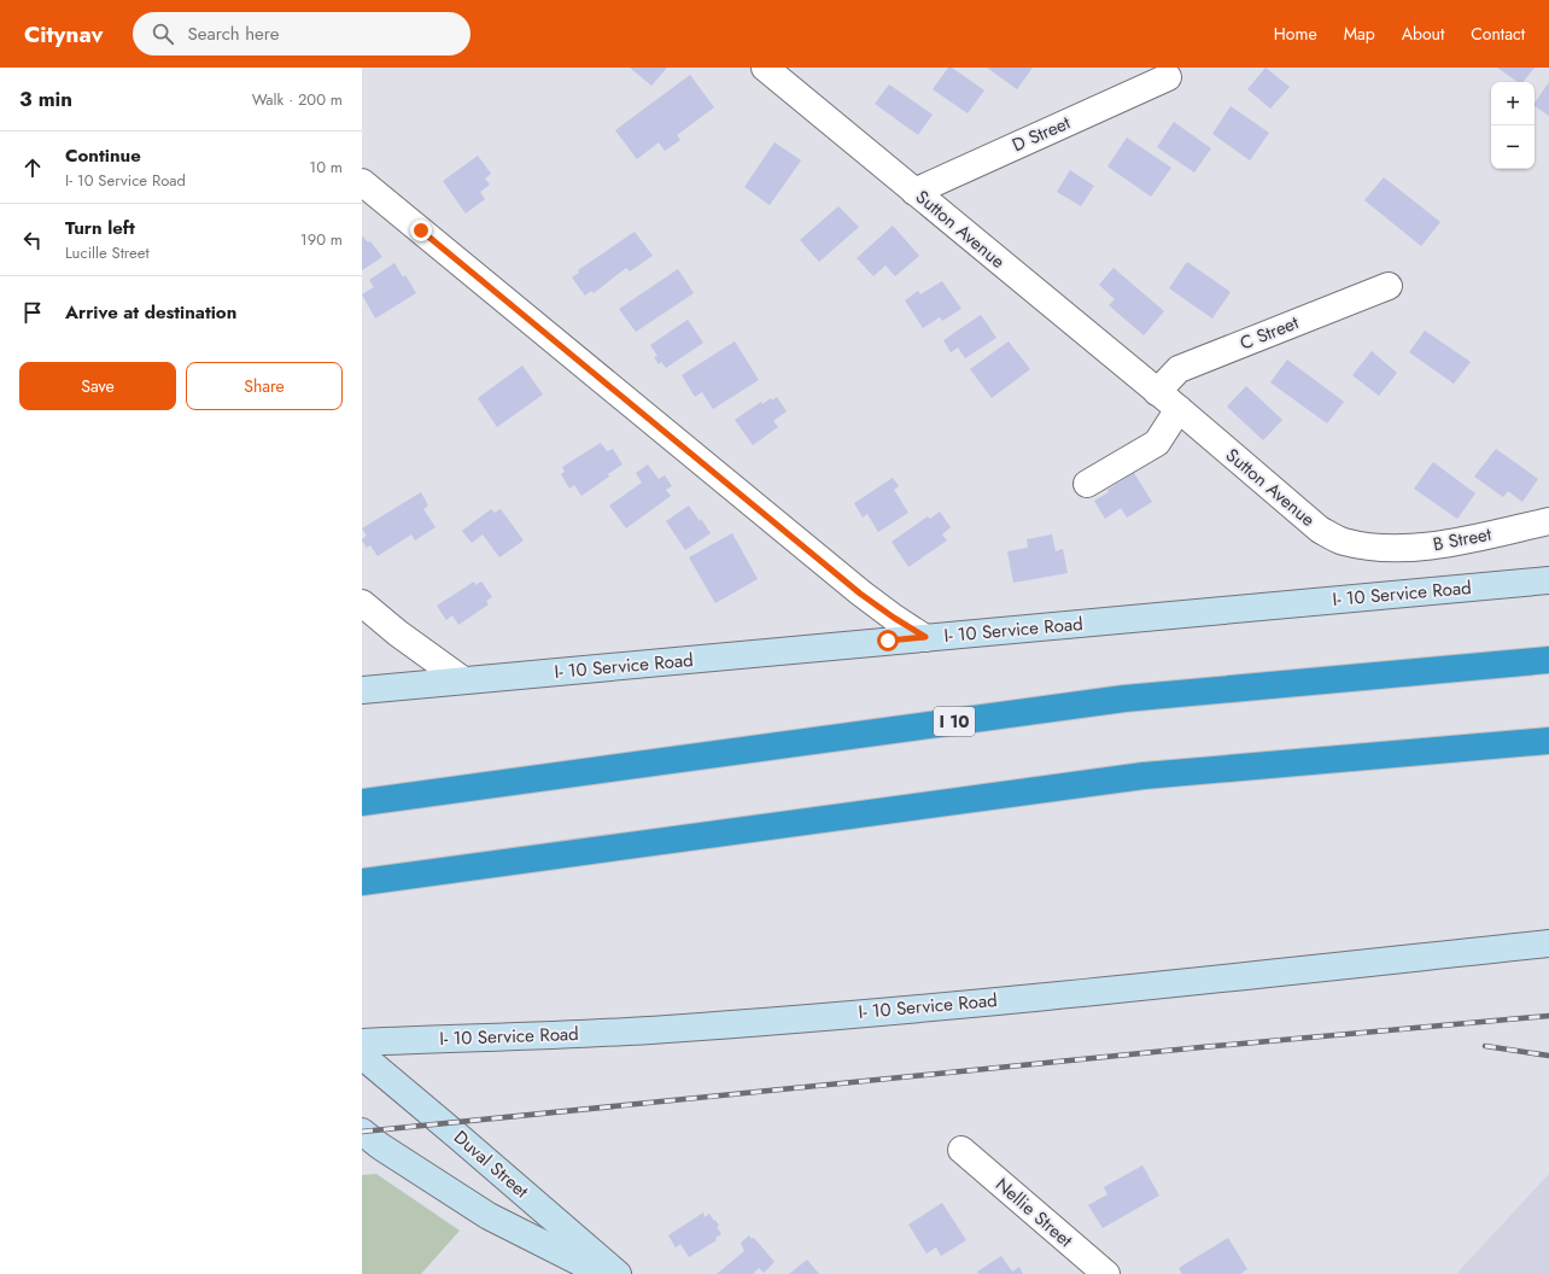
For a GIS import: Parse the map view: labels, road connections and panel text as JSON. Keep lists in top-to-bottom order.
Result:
{
  "streets": {
    "highway": ["I 10"],
    "main road": ["I- 10 Service Road", "Duval Street"],
    "street": [
      "D Street",
      "Sutton Avenue",
      "C Street",
      "B Street",
      "Nellie Street"
    ]
  },
  "crossings": [
    ["D Street", "Sutton Avenue"],
    ["Sutton Avenue", "C Street"],
    ["Sutton Avenue", "B Street"]
  ],
  "page": {
    "header": "Citynav",
    "search": "Search here",
    "nav": [
      "Home",
      "Map",
      "About",
      "Contact"
    ],
    "heading": ["3 min", "Walk · 200 m"],
    "map_buttons": ["+", "−"],
    "list": [
      ["Continue", "I- 10 Service Road", "10 m"],
      ["Turn left", "Lucille Street", "190 m"],
      "Arrive at destination"
    ],
    "buttons": ["Save", "Share"]
  }
}
